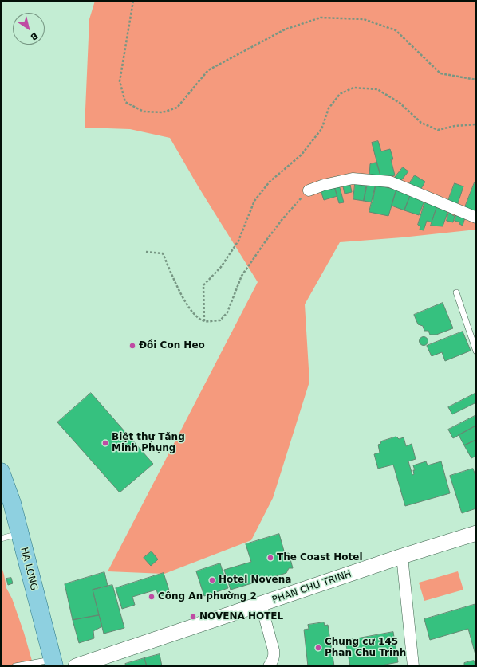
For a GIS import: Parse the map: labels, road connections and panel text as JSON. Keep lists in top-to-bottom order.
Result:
{
  "streets": {
    "main road": ["HẠ LONG", "PHAN CHU TRINH"]
  },
  "places": [
    "Đồi Con Heo",
    "Biệt thự Tăng Minh Phụng",
    "The Coast Hotel",
    "Hotel Novena",
    "Công An phường 2",
    "NOVENA HOTEL",
    "Chung cư 145 Phan Chu Trinh"
  ],
  "north": "bottom right"
}
